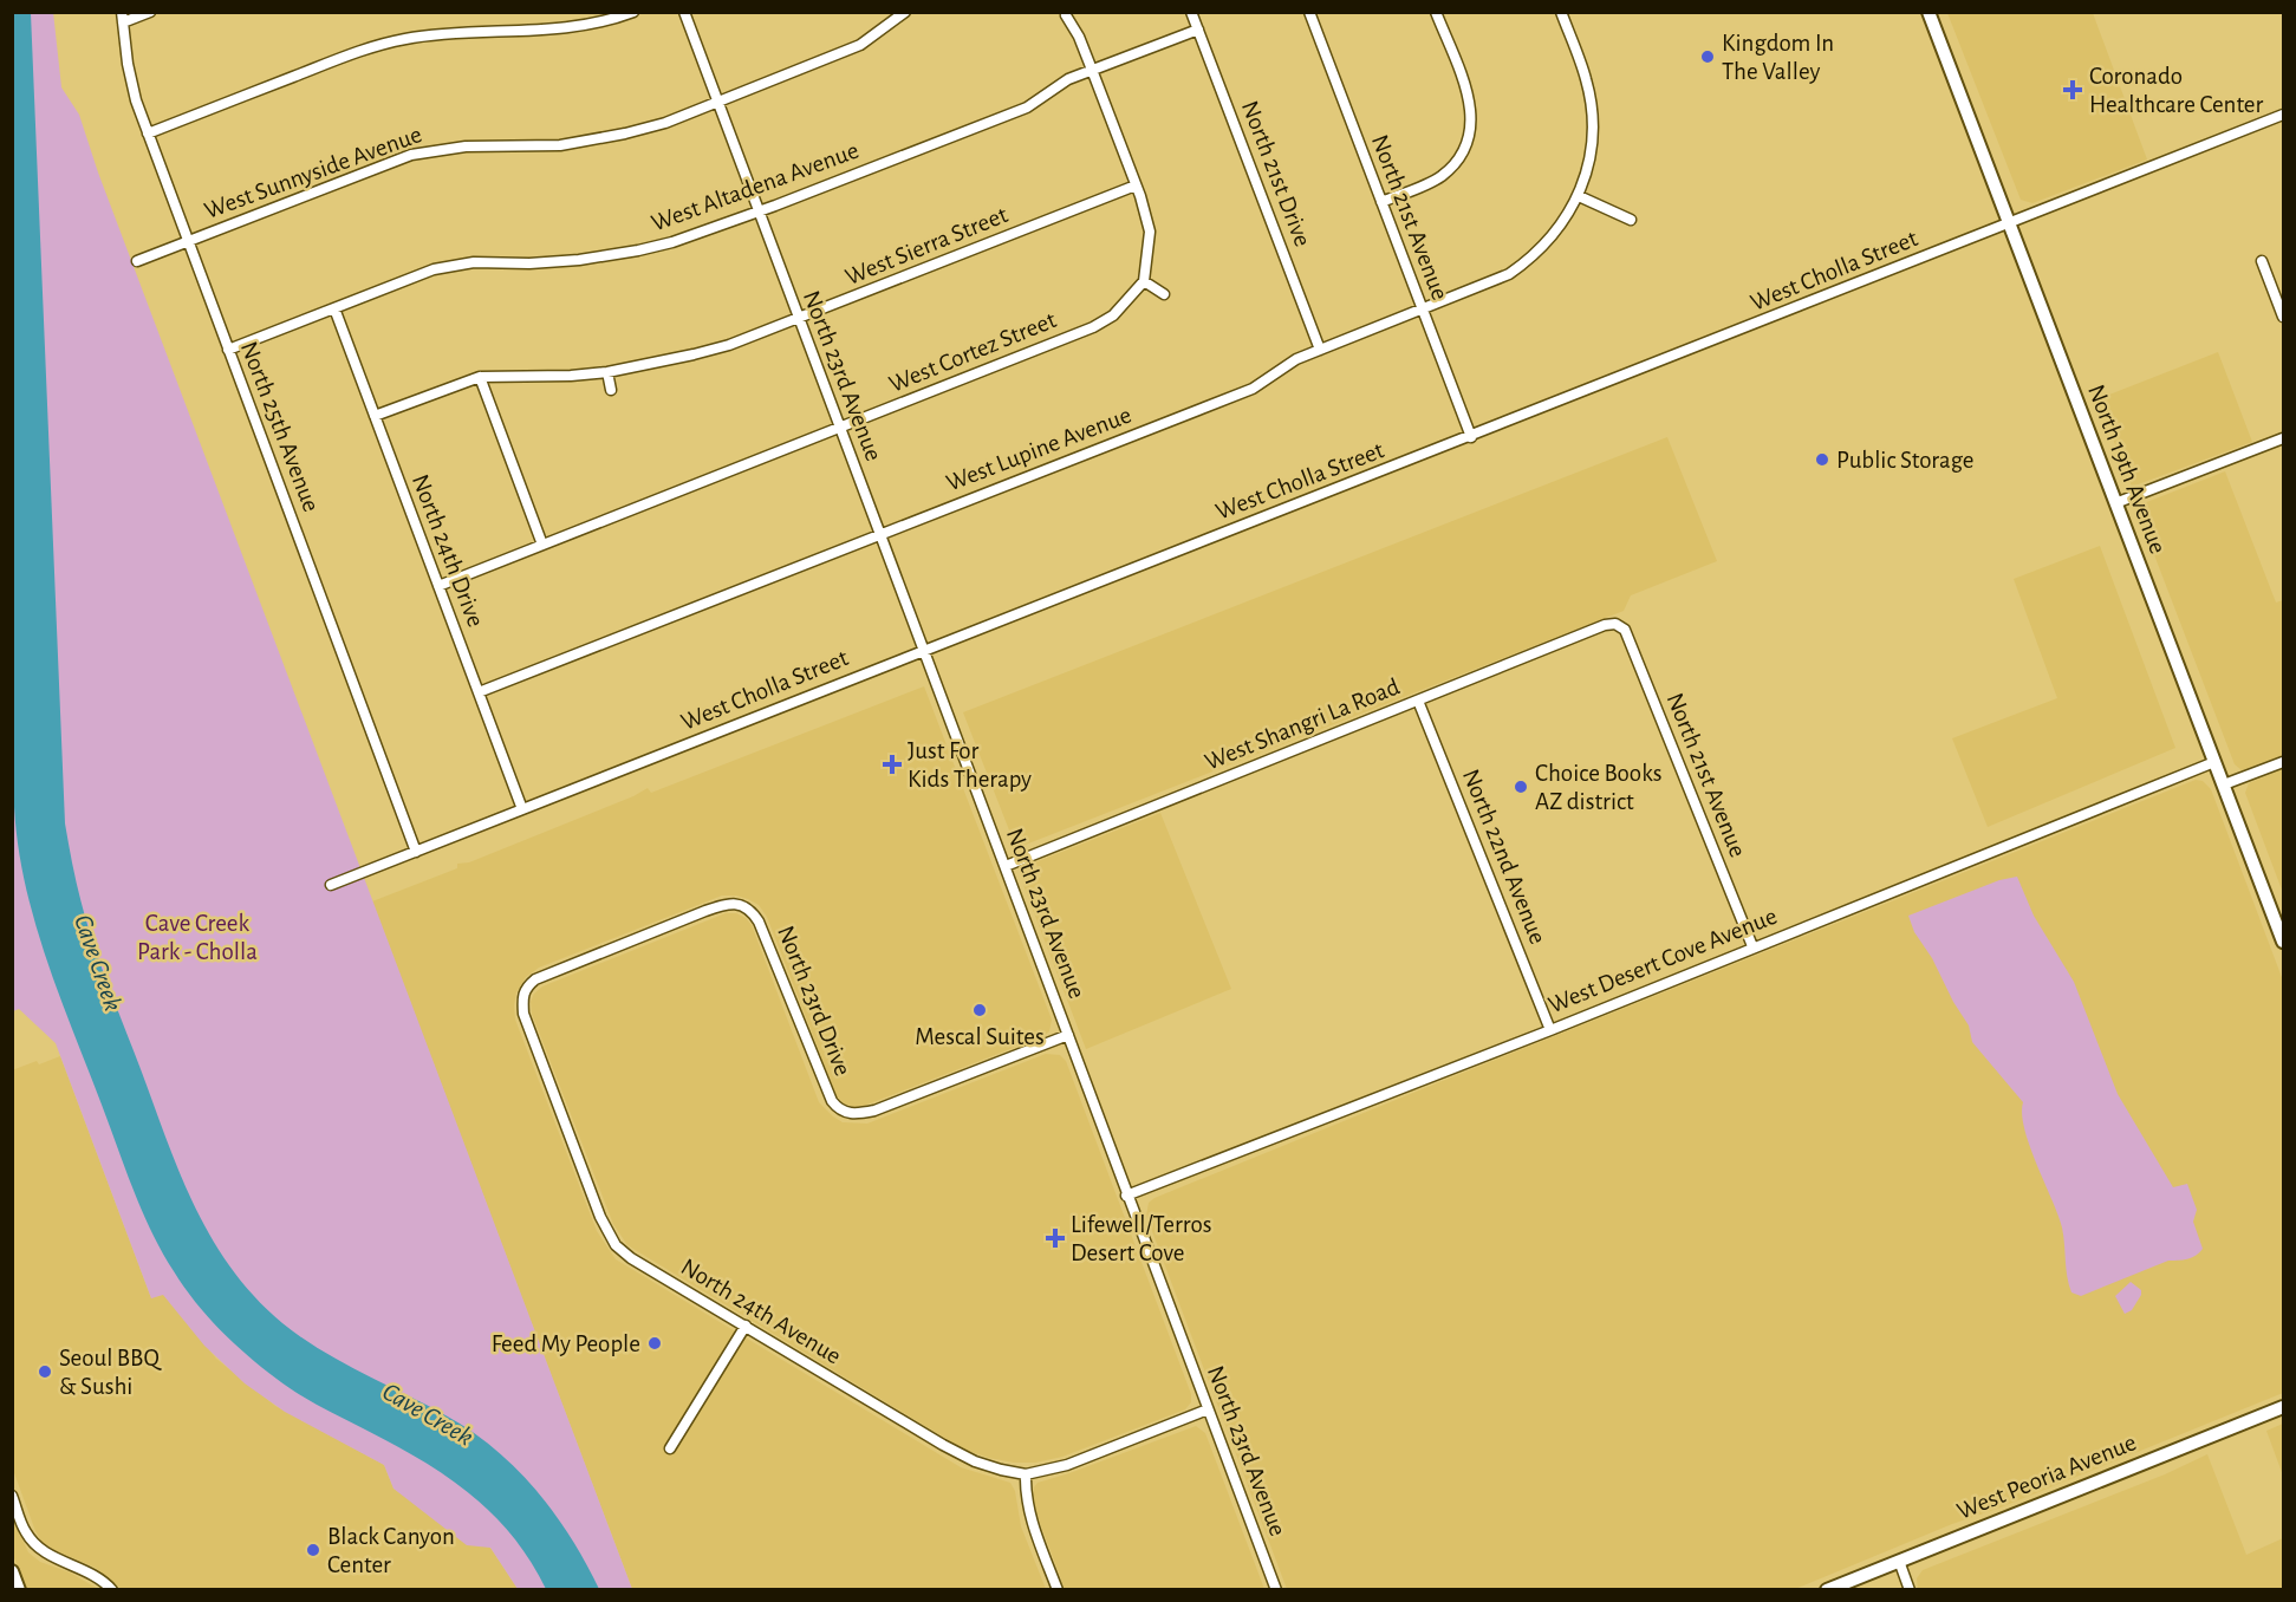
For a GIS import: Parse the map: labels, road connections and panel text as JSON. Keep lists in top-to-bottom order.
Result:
{
  "streets": {
    "main road": ["North 19th Avenue", "West Peoria Avenue"],
    "street": [
      "West Sunnyside Avenue",
      "North 21st Drive",
      "West Altadena Avenue",
      "North 21st Avenue",
      "West Sierra Street",
      "West Cholla Street",
      "West Cortez Street",
      "North 23rd Avenue",
      "North 25th Avenue",
      "West Lupine Avenue",
      "North 24th Drive",
      "West Shangri La Road",
      "North 22nd Avenue",
      "West Desert Cove Avenue",
      "North 23rd Drive",
      "North 24th Avenue"
    ]
  },
  "crossings": [
    ["West Sunnyside Avenue", "North 23rd Avenue"],
    ["West Sunnyside Avenue", "North 25th Avenue"],
    ["North 21st Drive", "West Altadena Avenue"],
    ["North 21st Drive", "West Lupine Avenue"],
    ["West Altadena Avenue", "North 23rd Avenue"],
    ["West Altadena Avenue", "North 25th Avenue"],
    ["West Altadena Avenue", "North 24th Drive"],
    ["North 21st Avenue", "West Cholla Street"],
    ["North 21st Avenue", "West Lupine Avenue"],
    ["North 21st Avenue", "West Shangri La Road"],
    ["North 21st Avenue", "West Desert Cove Avenue"],
    ["West Sierra Street", "North 23rd Avenue"],
    ["West Sierra Street", "North 24th Drive"],
    ["West Cholla Street", "North 23rd Avenue"],
    ["West Cholla Street", "North 25th Avenue"],
    ["West Cholla Street", "North 19th Avenue"],
    ["West Cholla Street", "North 24th Drive"],
    ["West Cortez Street", "North 23rd Avenue"],
    ["West Cortez Street", "North 24th Drive"],
    ["North 23rd Avenue", "West Lupine Avenue"],
    ["North 23rd Avenue", "West Shangri La Road"],
    ["North 23rd Avenue", "West Desert Cove Avenue"],
    ["North 23rd Avenue", "North 23rd Drive"],
    ["West Lupine Avenue", "North 24th Drive"],
    ["North 19th Avenue", "West Desert Cove Avenue"],
    ["West Shangri La Road", "North 22nd Avenue"],
    ["North 22nd Avenue", "West Desert Cove Avenue"],
    ["North 23rd Drive", "North 24th Avenue"]
  ],
  "water": ["Cave Creek"],
  "parks": ["Cave Creek Park - Cholla"],
  "places": {
    "other": [
      "Kingdom In The Valley",
      "Public Storage",
      "Choice Books AZ district",
      "Mescal Suites",
      "Feed My People",
      "Seoul BBQ & Sushi",
      "Black Canyon Center"
    ],
    "health": ["Coronado Healthcare Center", "Just For Kids Therapy", "Lifewell/Terros Desert Cove"]
  }
}
